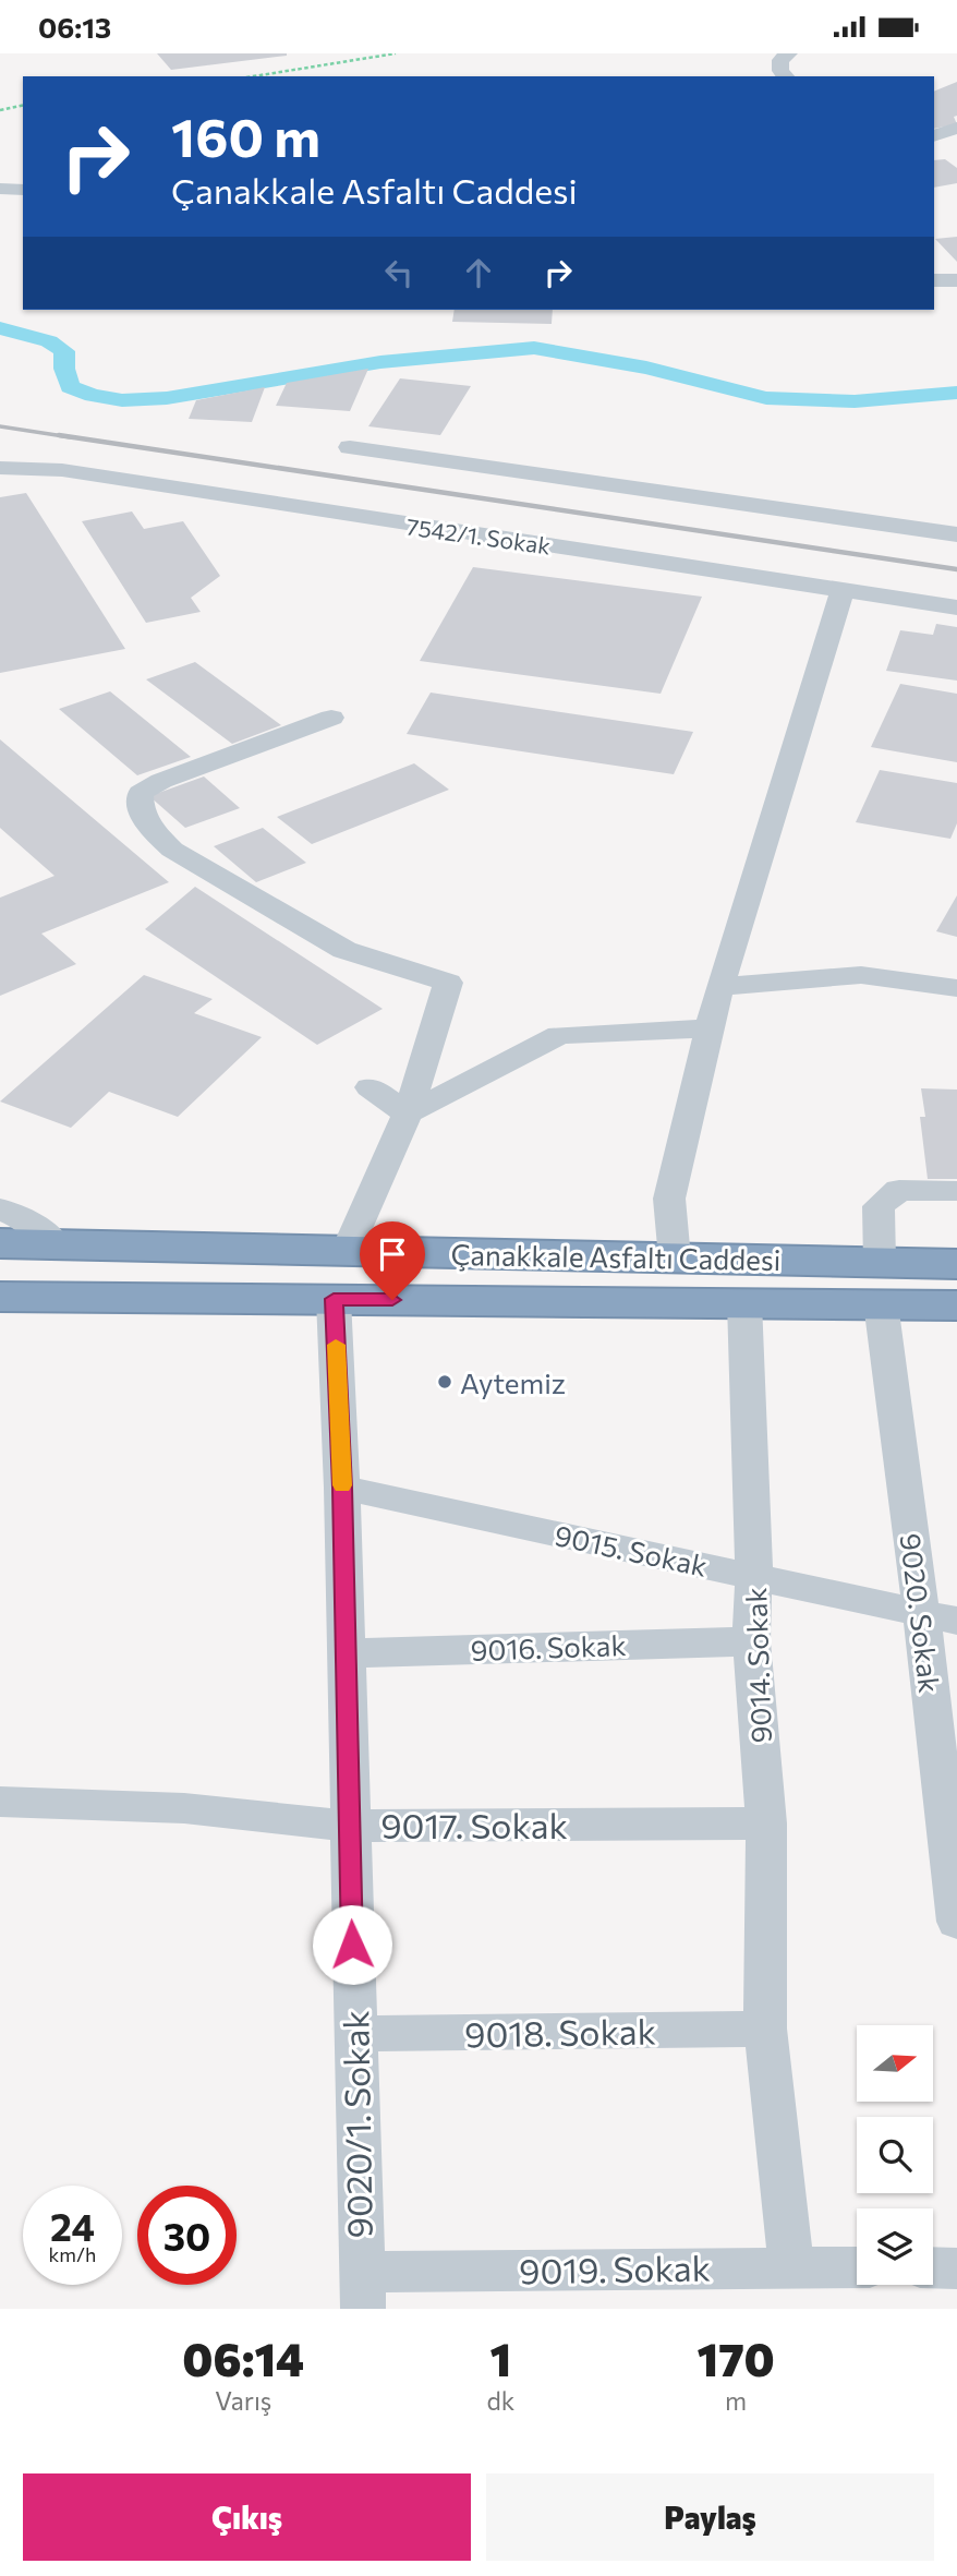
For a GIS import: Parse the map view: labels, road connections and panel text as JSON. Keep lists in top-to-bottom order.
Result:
{
  "streets": {
    "highway": ["Çanakkale Asfaltı Caddesi"],
    "street": [
      "7542/1. Sokak",
      "9015. Sokak",
      "9020. Sokak",
      "9016. Sokak",
      "9014. Sokak",
      "9017. Sokak",
      "9018. Sokak",
      "9020/1. Sokak",
      "9019. Sokak"
    ]
  },
  "crossings": [
    ["Çanakkale Asfaltı Caddesi", "9020. Sokak"],
    ["Çanakkale Asfaltı Caddesi", "9014. Sokak"],
    ["Çanakkale Asfaltı Caddesi", "9020/1. Sokak"],
    ["9015. Sokak", "9020. Sokak"],
    ["9015. Sokak", "9014. Sokak"],
    ["9015. Sokak", "9020/1. Sokak"],
    ["9016. Sokak", "9014. Sokak"],
    ["9016. Sokak", "9020/1. Sokak"],
    ["9014. Sokak", "9017. Sokak"],
    ["9014. Sokak", "9018. Sokak"],
    ["9014. Sokak", "9019. Sokak"],
    ["9017. Sokak", "9020/1. Sokak"],
    ["9018. Sokak", "9020/1. Sokak"],
    ["9020/1. Sokak", "9019. Sokak"]
  ],
  "places": ["Aytemiz"],
  "north": "right",
  "page": {
    "status": "06:13",
    "turn": ["160 m", "Çanakkale Asfaltı Caddesi"],
    "speed": "24 km/h",
    "limit": "30",
    "eta": [
      "06:14",
      "Varış",
      "1",
      "dk",
      "170",
      "m"
    ],
    "buttons": ["Çıkış", "Paylaş"]
  }
}
